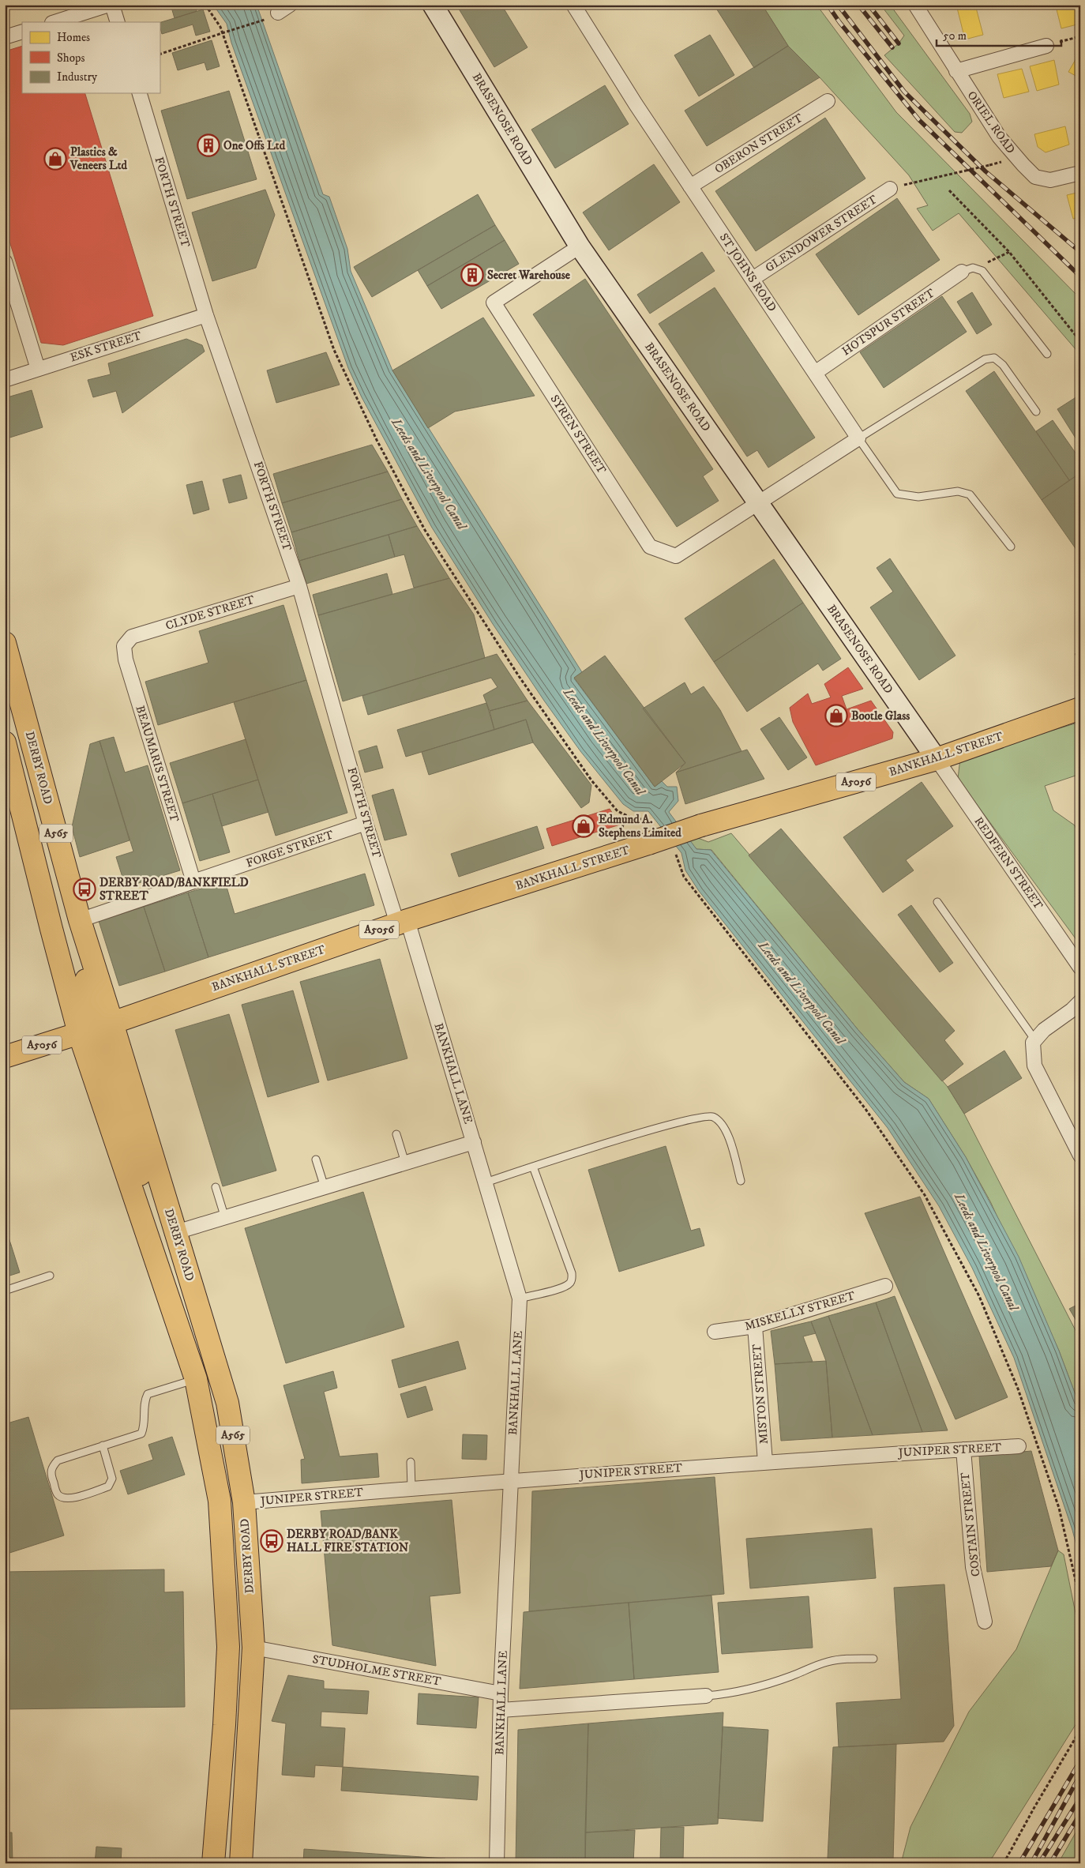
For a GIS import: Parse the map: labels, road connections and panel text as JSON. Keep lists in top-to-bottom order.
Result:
{
  "streets": {
    "main road": [
      "BRASENOSE ROAD",
      "BANKHALL STREET",
      "DERBY ROAD",
      "A5056",
      "A565"
    ],
    "street": [
      "ORIEL ROAD",
      "OBERON STREET",
      "FORTH STREET",
      "GLENDOWER STREET",
      "ST JOHNS ROAD",
      "HOTSPUR STREET",
      "ESK STREET",
      "SYREN STREET",
      "CLYDE STREET",
      "BEAUMARIS STREET",
      "FORGE STREET",
      "REDFERN STREET",
      "BANKHALL LANE",
      "MISKELLY STREET",
      "MISTON STREET",
      "JUNIPER STREET",
      "COSTAIN STREET",
      "STUDHOLME STREET"
    ]
  },
  "crossings": [
    ["BRASENOSE ROAD", "SYREN STREET"],
    ["BRASENOSE ROAD", "BANKHALL STREET"],
    ["BRASENOSE ROAD", "REDFERN STREET"],
    ["OBERON STREET", "ST JOHNS ROAD"],
    ["FORTH STREET", "ESK STREET"],
    ["FORTH STREET", "CLYDE STREET"],
    ["FORTH STREET", "BANKHALL STREET"],
    ["FORTH STREET", "FORGE STREET"],
    ["FORTH STREET", "BANKHALL LANE"],
    ["GLENDOWER STREET", "ST JOHNS ROAD"],
    ["ST JOHNS ROAD", "HOTSPUR STREET"],
    ["CLYDE STREET", "BEAUMARIS STREET"],
    ["BANKHALL STREET", "DERBY ROAD"],
    ["BANKHALL STREET", "A5056"],
    ["BANKHALL STREET", "REDFERN STREET"],
    ["BANKHALL STREET", "BANKHALL LANE"],
    ["BEAUMARIS STREET", "FORGE STREET"],
    ["DERBY ROAD", "A5056"],
    ["DERBY ROAD", "FORGE STREET"],
    ["DERBY ROAD", "JUNIPER STREET"],
    ["DERBY ROAD", "STUDHOLME STREET"],
    ["BANKHALL LANE", "JUNIPER STREET"],
    ["BANKHALL LANE", "STUDHOLME STREET"],
    ["MISKELLY STREET", "MISTON STREET"],
    ["MISTON STREET", "JUNIPER STREET"],
    ["JUNIPER STREET", "COSTAIN STREET"]
  ],
  "water": ["Leeds and Liverpool Canal"],
  "places": {
    "building": ["One Offs Ltd", "Secret Warehouse"],
    "shop": ["Plastics & Veneers Ltd", "Bootle Glass", "Edmund A. Stephens Limited"],
    "bus stop": ["DERBY ROAD/BANKFIELD STREET", "DERBY ROAD/BANK HALL FIRE STATION"]
  },
  "legend": ["Homes", "Shops", "Industry"],
  "scale_bar": "50 m"
}
